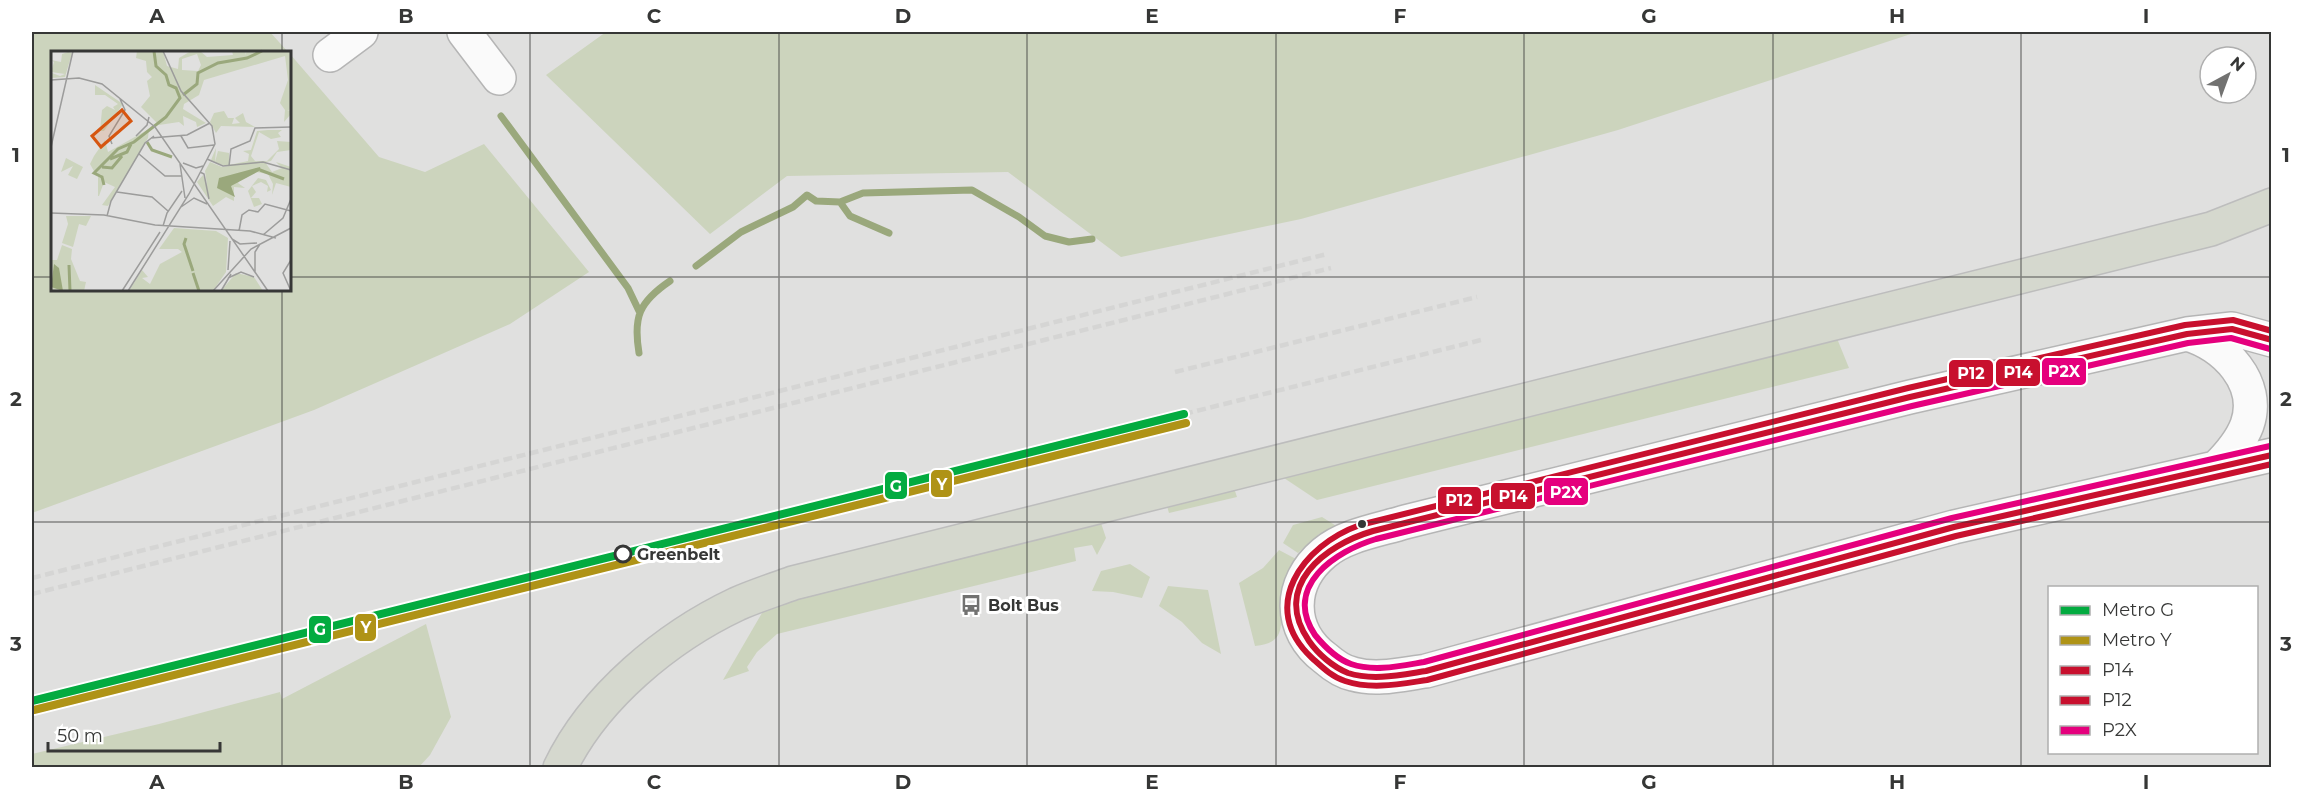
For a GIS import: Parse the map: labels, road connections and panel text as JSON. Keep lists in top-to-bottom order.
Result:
{
  "places": {
    "other": ["Greenbelt"],
    "bus stop": ["Bolt Bus"]
  },
  "lines": [
    "transit line P12",
    "transit line P14",
    "transit line P2X",
    "metro line G",
    "metro line Y"
  ],
  "legend": [
    "Metro G",
    "Metro Y",
    "P14",
    "P12",
    "P2X"
  ],
  "scale_bar": "50 m",
  "north": "top right",
  "grid": {
    "columns": [
      "A",
      "B",
      "C",
      "D",
      "E",
      "F",
      "G",
      "H",
      "I"
    ],
    "rows": ["1", "2", "3"]
  }
}
